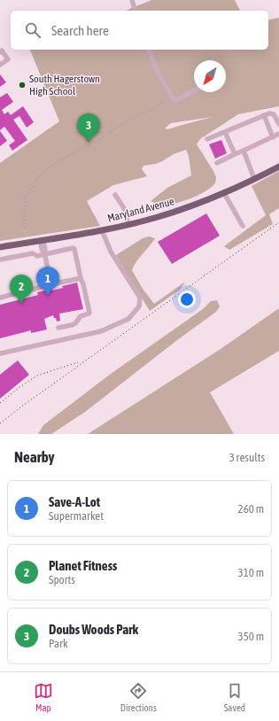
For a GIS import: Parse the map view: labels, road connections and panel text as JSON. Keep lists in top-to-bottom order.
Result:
{
  "streets": {
    "main road": ["Maryland Avenue"]
  },
  "places": ["South Hagerstown High School"],
  "north": "bottom left",
  "page": {
    "search": "Search here",
    "pins": ["3", "1", "2"],
    "heading": ["Nearby", "3 results"],
    "list": [
      {
        "mark": "1",
        "name": "Save-A-Lot",
        "note": "Supermarket",
        "value": "260 m"
      },
      {
        "mark": "2",
        "name": "Planet Fitness",
        "note": "Sports",
        "value": "310 m"
      },
      {
        "mark": "3",
        "name": "Doubs Woods Park",
        "note": "Park",
        "value": "350 m"
      }
    ],
    "nav": ["Map", "Directions", "Saved"]
  }
}
